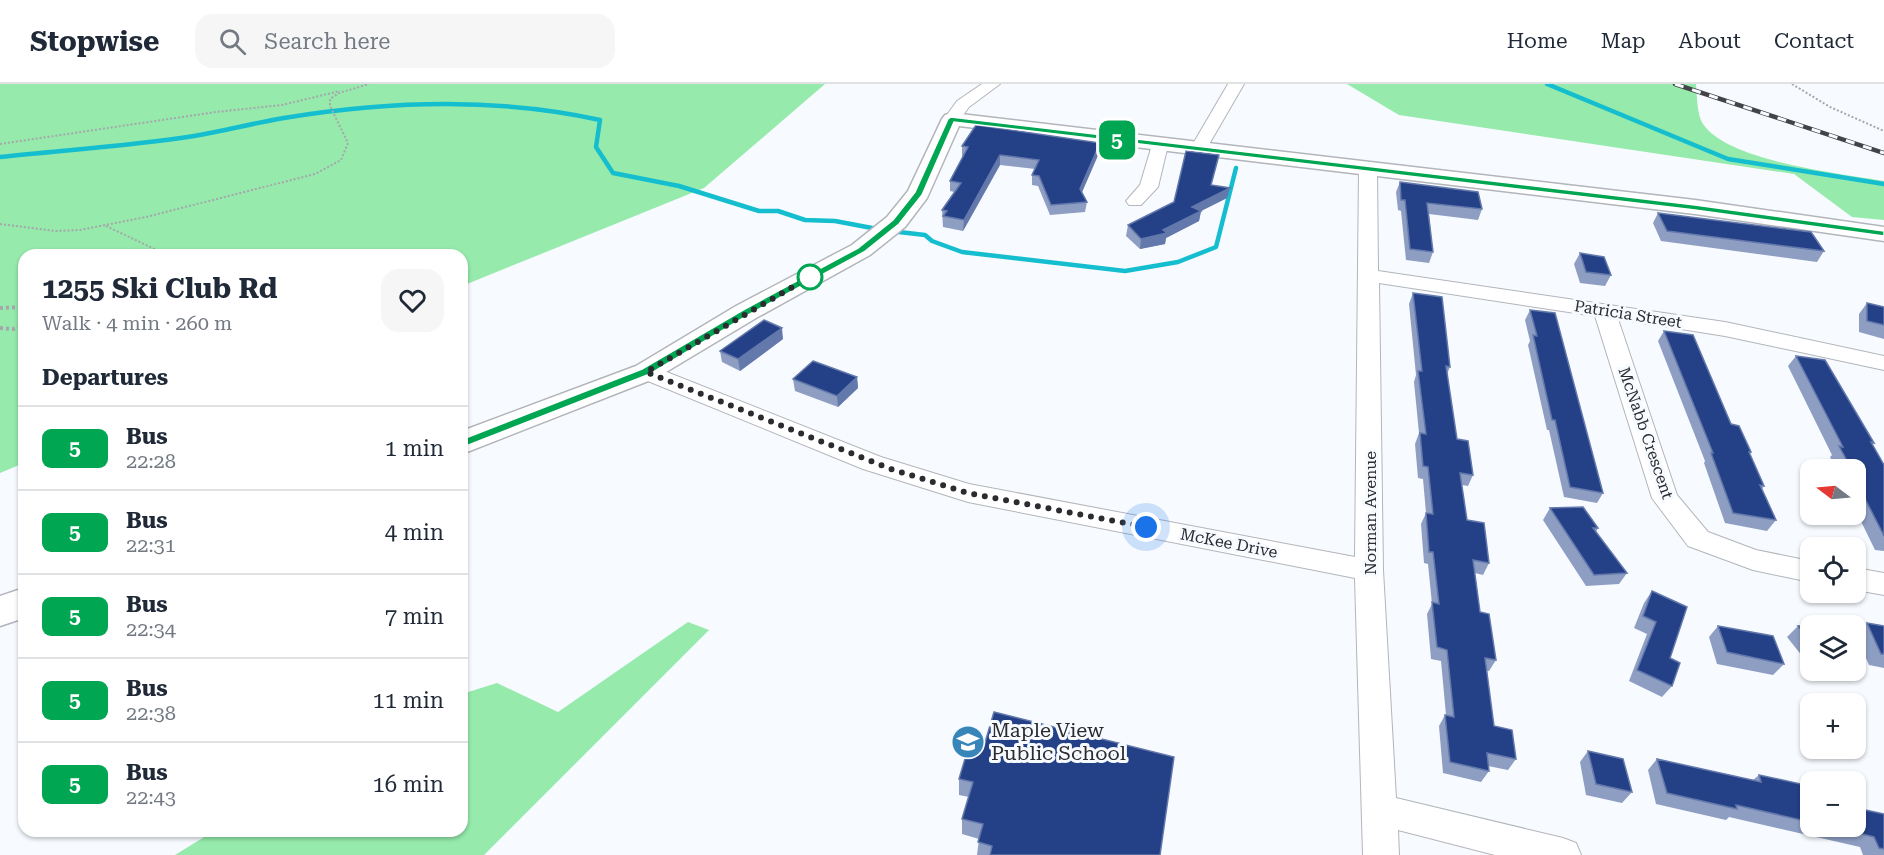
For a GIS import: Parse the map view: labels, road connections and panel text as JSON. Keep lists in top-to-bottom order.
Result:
{
  "streets": {
    "street": [
      "Patricia Street",
      "McNabb Crescent",
      "Norman Avenue",
      "McKee Drive"
    ]
  },
  "crossings": [
    ["Patricia Street", "McNabb Crescent"],
    ["Patricia Street", "Norman Avenue"],
    ["Norman Avenue", "McKee Drive"]
  ],
  "places": {
    "school or university": ["Maple View Public School"]
  },
  "lines": ["bus line 5"],
  "north": "left",
  "page": {
    "header": "Stopwise",
    "search": "Search here",
    "nav": [
      "Home",
      "Map",
      "About",
      "Contact"
    ],
    "on_map": "5",
    "heading": [
      ["1255 Ski Club Rd", "Walk · 4 min · 260 m"],
      "Departures"
    ],
    "list": [
      {
        "mark": "5",
        "name": "Bus",
        "note": "22:28",
        "value": "1 min"
      },
      {
        "mark": "5",
        "name": "Bus",
        "note": "22:31",
        "value": "4 min"
      },
      {
        "mark": "5",
        "name": "Bus",
        "note": "22:34",
        "value": "7 min"
      },
      {
        "mark": "5",
        "name": "Bus",
        "note": "22:38",
        "value": "11 min"
      },
      {
        "mark": "5",
        "name": "Bus",
        "note": "22:43",
        "value": "16 min"
      }
    ],
    "map_buttons": ["+", "−"]
  }
}
